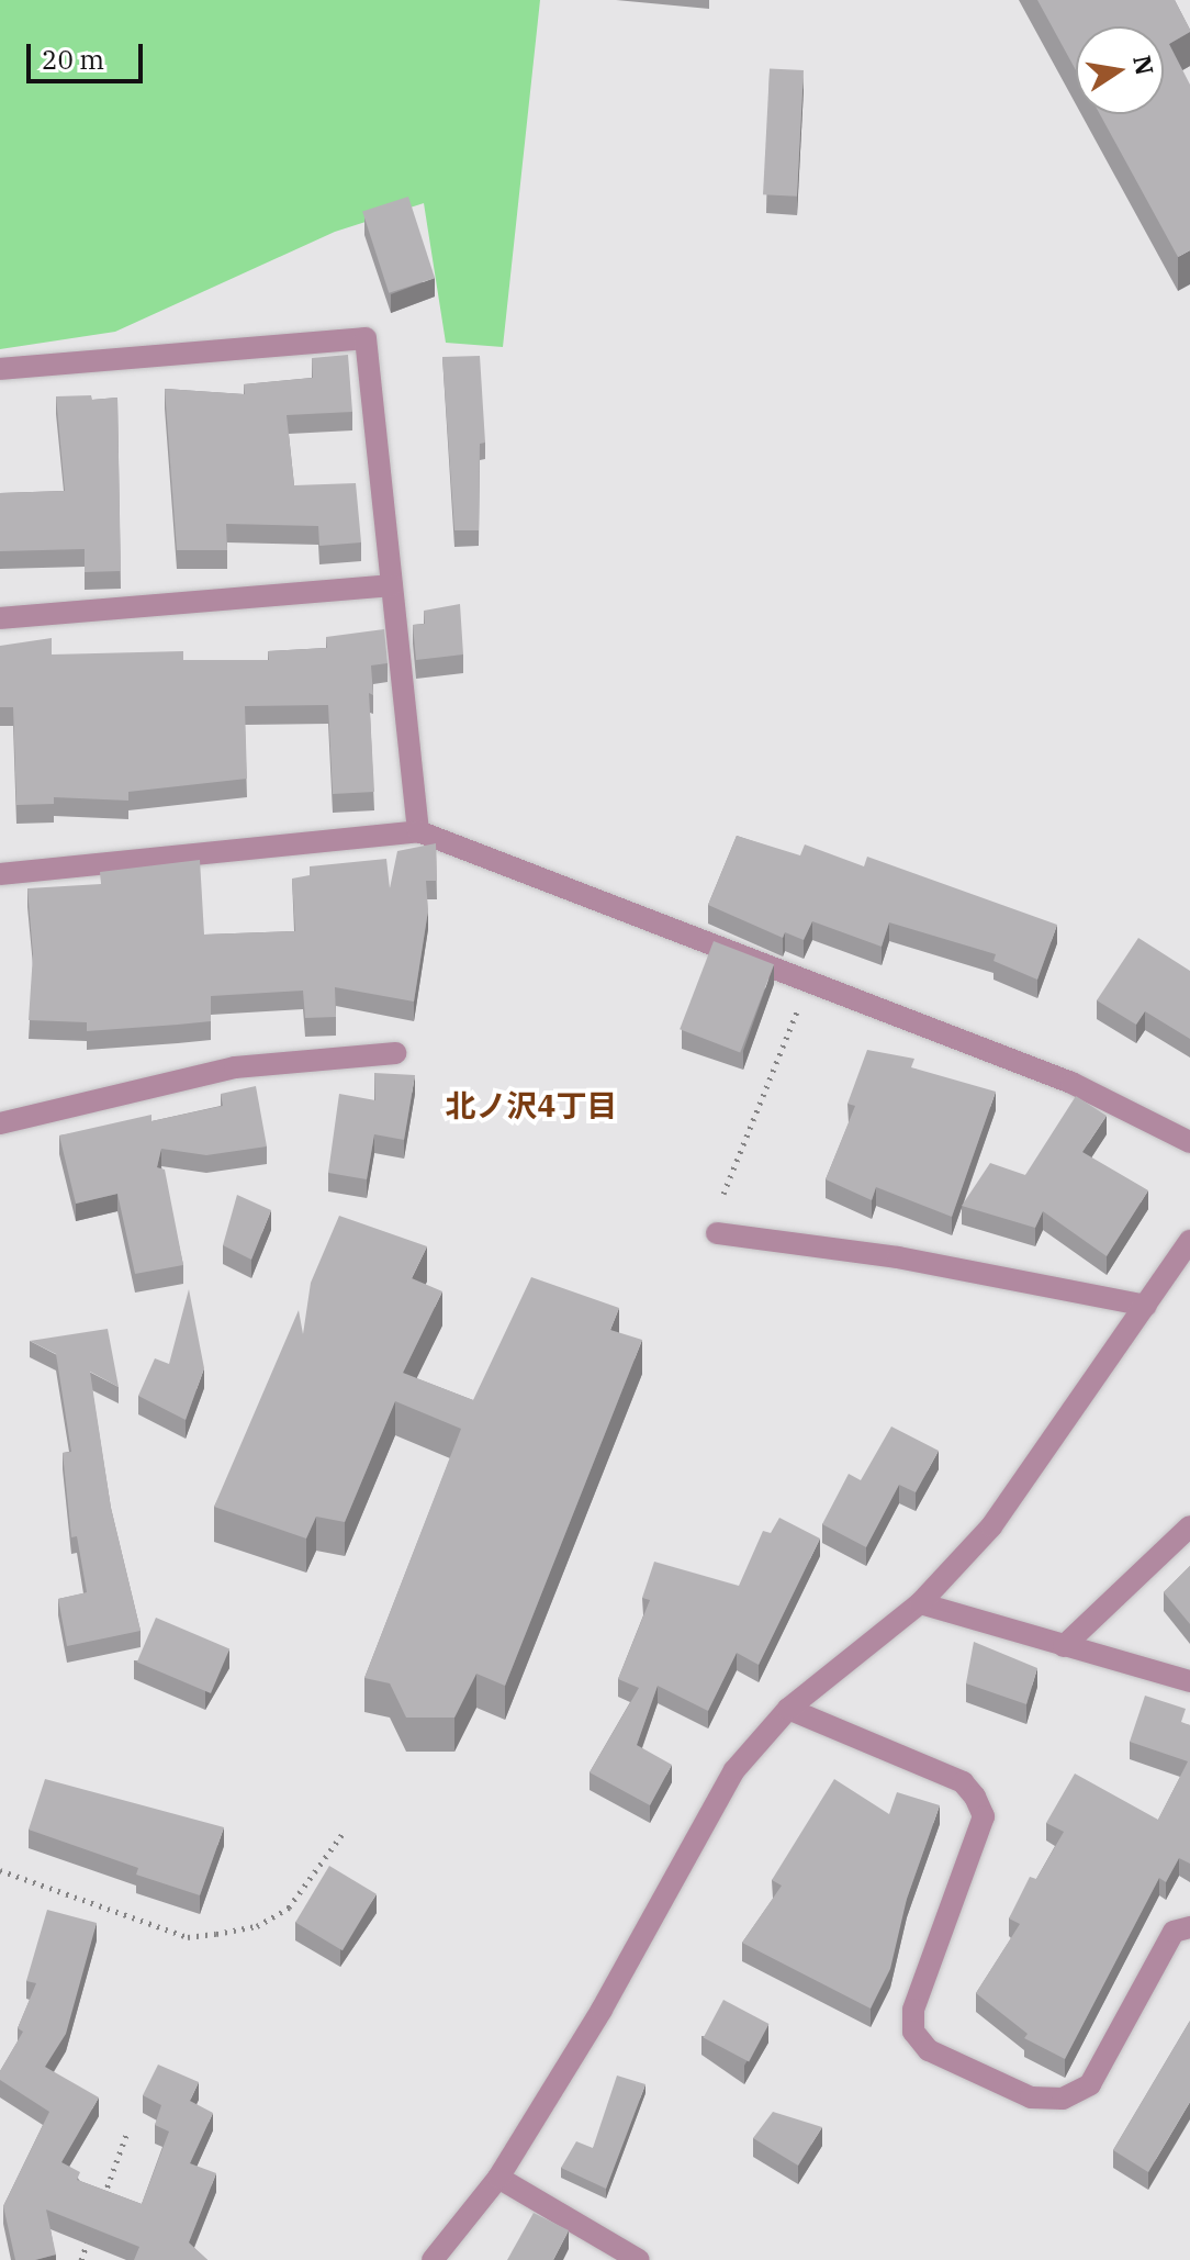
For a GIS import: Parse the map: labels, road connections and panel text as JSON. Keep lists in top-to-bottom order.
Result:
{
  "districts": ["北ノ沢4丁目"],
  "scale_bar": "20 m",
  "north": "right"
}
